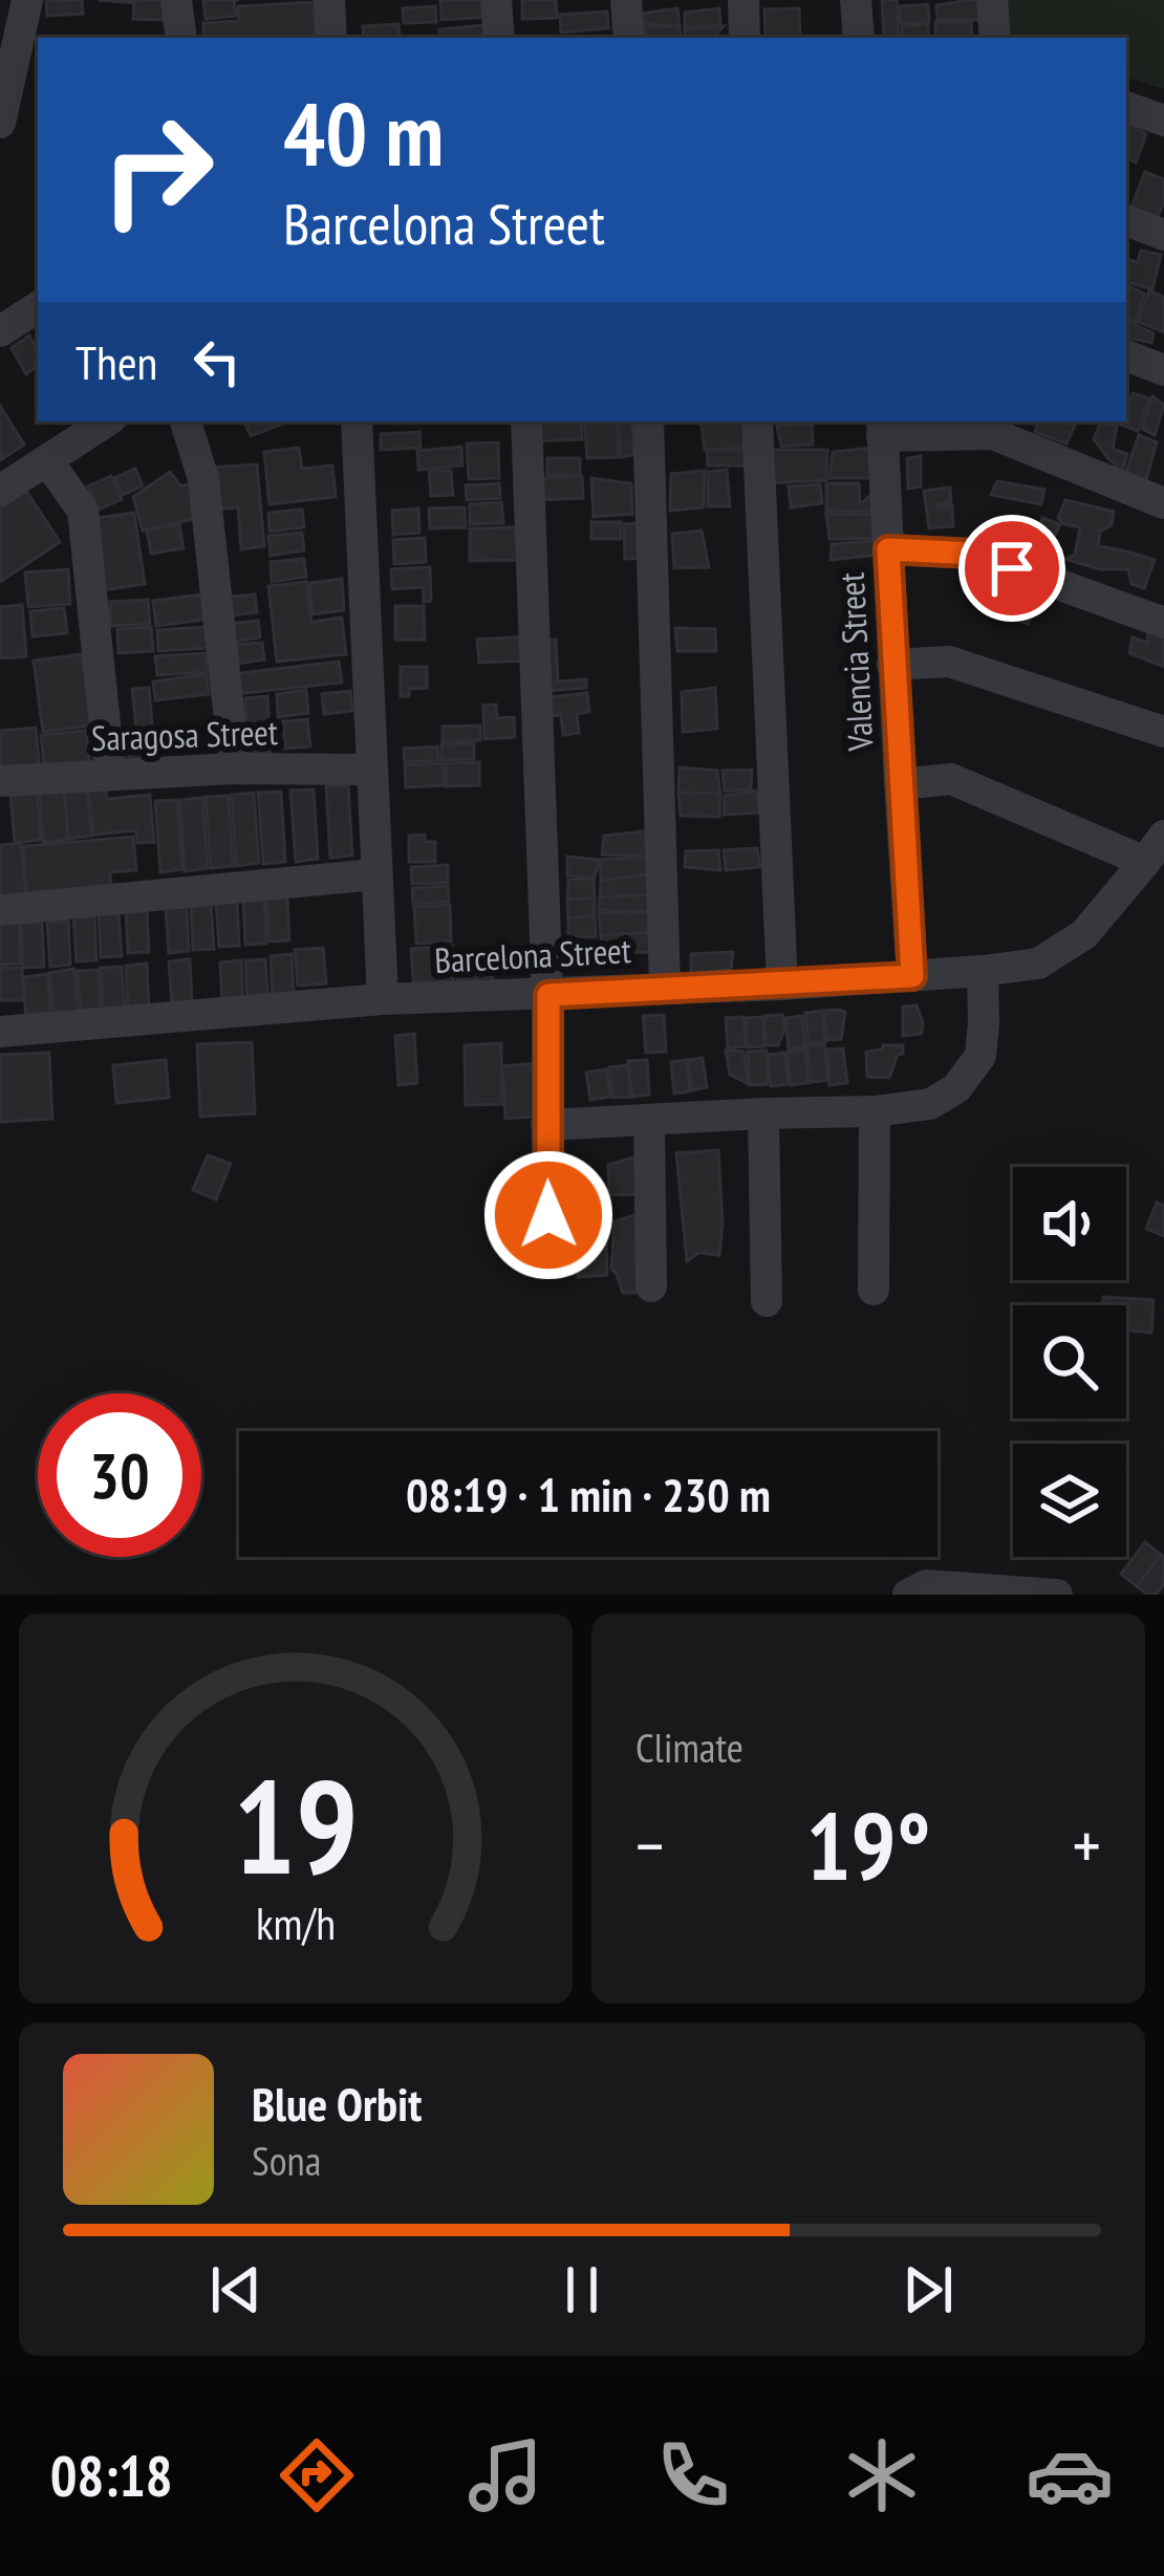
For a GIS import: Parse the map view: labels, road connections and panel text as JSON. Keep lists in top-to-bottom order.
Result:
{
  "streets": {
    "street": ["Valencia Street", "Saragosa Street", "Barcelona Street"]
  },
  "crossings": [
    ["Valencia Street", "Barcelona Street"]
  ],
  "page": {
    "turn": ["40 m", "Barcelona Street"],
    "then": "Then",
    "limit": "30",
    "trip": "08:19 · 1 min · 230 m",
    "tile": "Climate",
    "heat": ["−", "19°", "+"],
    "song": ["Blue Orbit", "Sona"],
    "tabs": "08:18",
    "gauge": ["19", "km/h"]
  }
}
